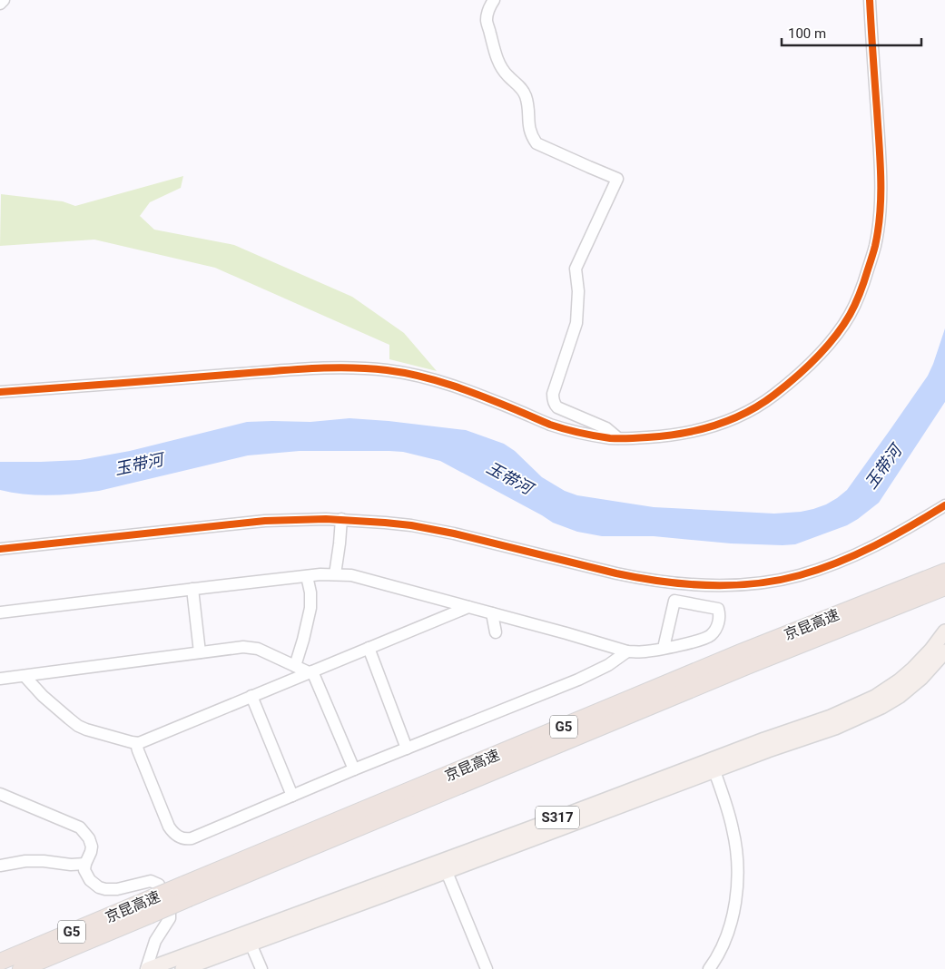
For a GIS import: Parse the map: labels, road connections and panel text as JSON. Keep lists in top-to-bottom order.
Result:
{
  "streets": {
    "highway": ["京昆高速", "G5"],
    "main road": ["S317"]
  },
  "water": ["玉带河"],
  "scale_bar": "100 m"
}
